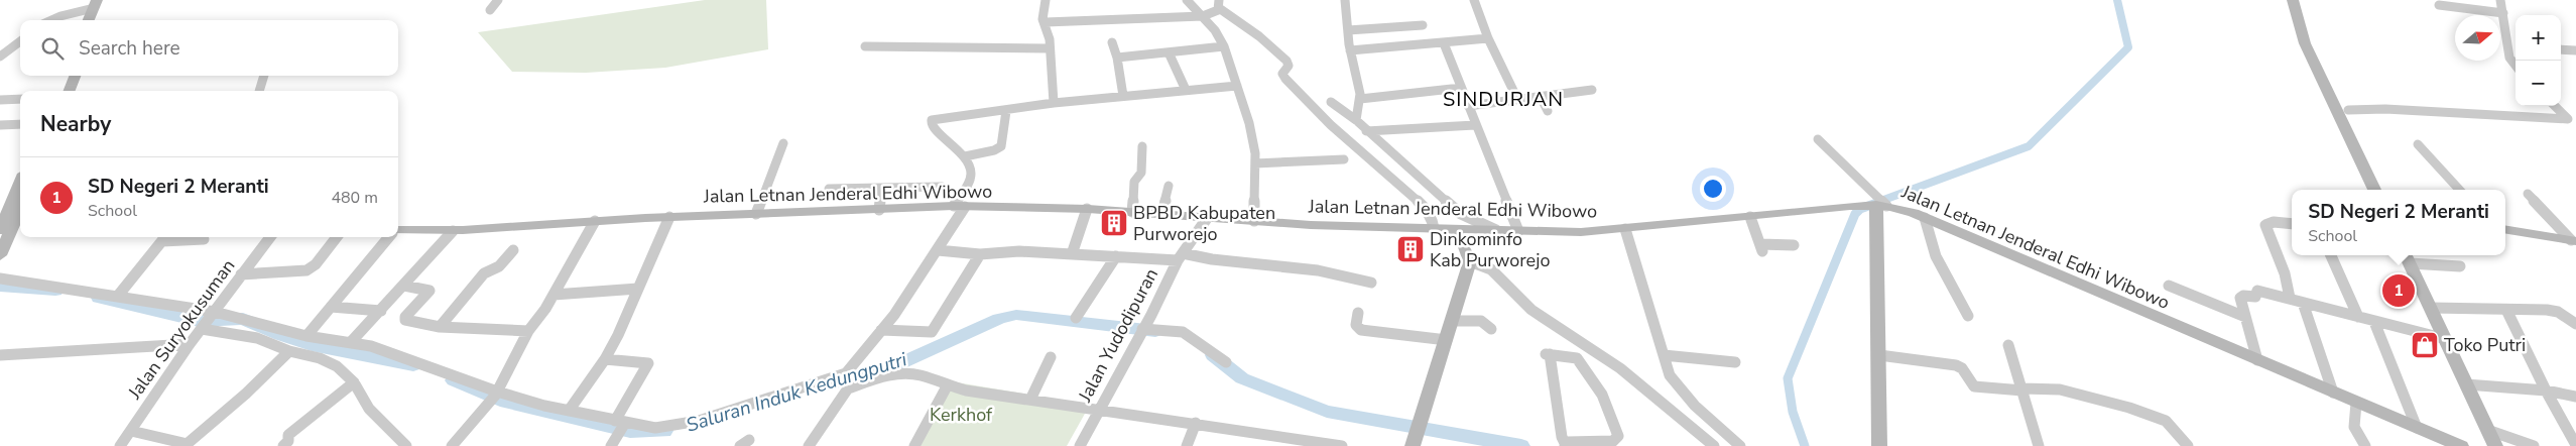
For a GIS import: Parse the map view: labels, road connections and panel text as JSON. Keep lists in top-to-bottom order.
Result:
{
  "streets": {
    "street": ["Jalan Letnan Jenderal Edhi Wibowo", "Jalan Suryokusuman", "Jalan Yudodipuran"]
  },
  "crossings": [
    ["Jalan Letnan Jenderal Edhi Wibowo", "Jalan Yudodipuran"]
  ],
  "districts": ["SINDURJAN"],
  "water": ["Saluran Induk Kedungputri"],
  "parks": ["Kerkhof"],
  "places": {
    "building": ["BPBD Kabupaten Purworejo", "Dinkominfo Kab Purworejo"],
    "shop": ["Toko Putri"]
  },
  "north": "right",
  "page": {
    "map_buttons": ["+", "−"],
    "search": "Search here",
    "heading": "Nearby",
    "list": [
      {
        "mark": "1",
        "name": "SD Negeri 2 Meranti",
        "note": "School",
        "value": "480 m"
      }
    ],
    "popup": ["SD Negeri 2 Meranti", "School"],
    "pins": "1"
  }
}
